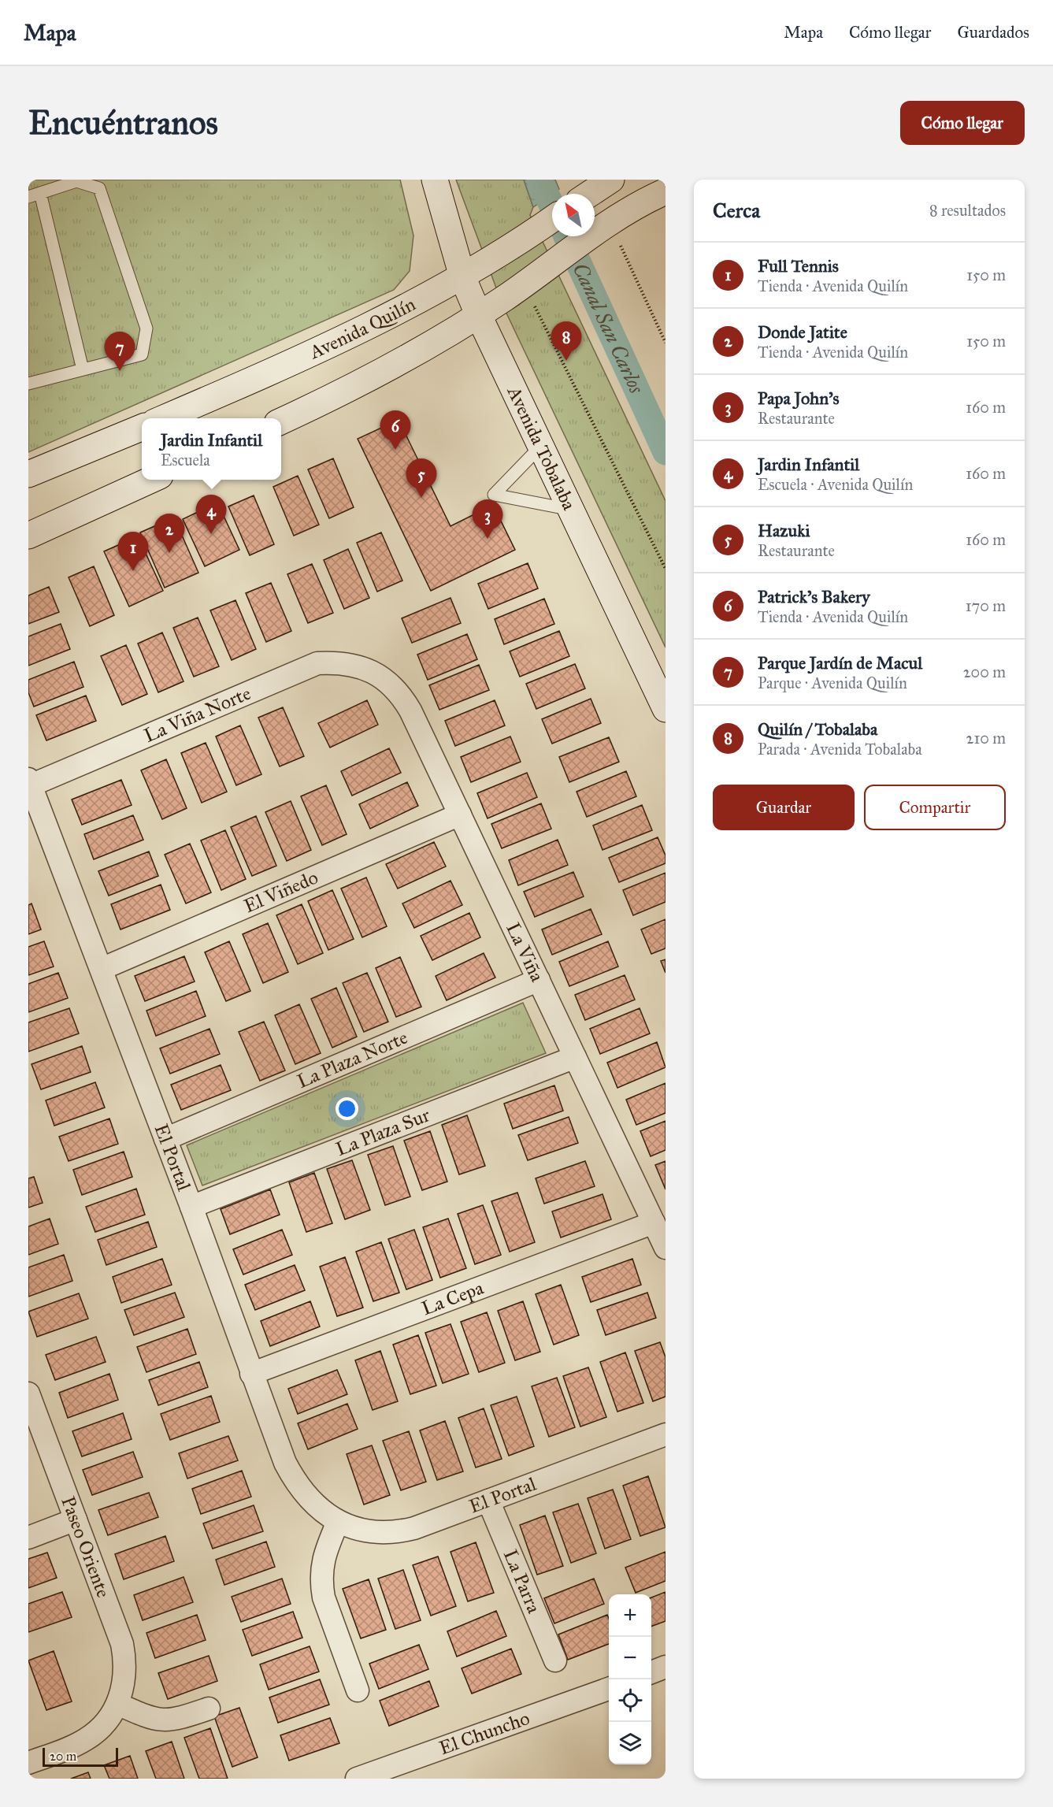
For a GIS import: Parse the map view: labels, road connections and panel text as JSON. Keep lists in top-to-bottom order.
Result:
{
  "streets": {
    "main road": ["Avenida Quilín", "Avenida Tobalaba"],
    "street": [
      "La Viña Norte",
      "El Viñedo",
      "La Viña",
      "La Plaza Norte",
      "La Plaza Sur",
      "El Portal",
      "La Cepa",
      "Paseo Oriente",
      "La Parra",
      "El Chuncho"
    ]
  },
  "crossings": [
    ["Avenida Quilín", "Avenida Tobalaba"],
    ["La Viña Norte", "La Viña"],
    ["La Viña Norte", "El Portal"],
    ["El Viñedo", "La Viña"],
    ["El Viñedo", "El Portal"],
    ["La Viña", "La Plaza Norte"],
    ["La Viña", "La Plaza Sur"],
    ["La Viña", "La Cepa"],
    ["La Plaza Norte", "El Portal"],
    ["La Plaza Sur", "El Portal"],
    ["El Portal", "La Cepa"],
    ["El Portal", "La Parra"]
  ],
  "water": ["Canal San Carlos"],
  "scale_bar": "20 m",
  "north": "top left",
  "page": {
    "header": "Mapa",
    "nav": ["Mapa", "Cómo llegar", "Guardados"],
    "buttons": [
      "Cómo llegar",
      ["Guardar", "Compartir"]
    ],
    "title": "Encuéntranos",
    "heading": ["Cerca", "8 resultados"],
    "list": [
      {
        "mark": "1",
        "name": "Full Tennis",
        "note": "Tienda · Avenida Quilín",
        "value": "150 m"
      },
      {
        "mark": "2",
        "name": "Donde Jatite",
        "note": "Tienda · Avenida Quilín",
        "value": "150 m"
      },
      {
        "mark": "3",
        "name": "Papa John's",
        "note": "Restaurante",
        "value": "160 m"
      },
      {
        "mark": "4",
        "name": "Jardin Infantil",
        "note": "Escuela · Avenida Quilín",
        "value": "160 m"
      },
      {
        "mark": "5",
        "name": "Hazuki",
        "note": "Restaurante",
        "value": "160 m"
      },
      {
        "mark": "6",
        "name": "Patrick's Bakery",
        "note": "Tienda · Avenida Quilín",
        "value": "170 m"
      },
      {
        "mark": "7",
        "name": "Parque Jardín de Macul",
        "note": "Parque · Avenida Quilín",
        "value": "200 m"
      },
      {
        "mark": "8",
        "name": "Quilín / Tobalaba",
        "note": "Parada · Avenida Tobalaba",
        "value": "210 m"
      }
    ],
    "pins": [
      "8",
      "7",
      "6",
      "5",
      "4",
      "3",
      "2",
      "1"
    ],
    "popup": ["Jardin Infantil", "Escuela"],
    "map_buttons": ["+", "−"],
    "scale": "20 m"
  }
}
